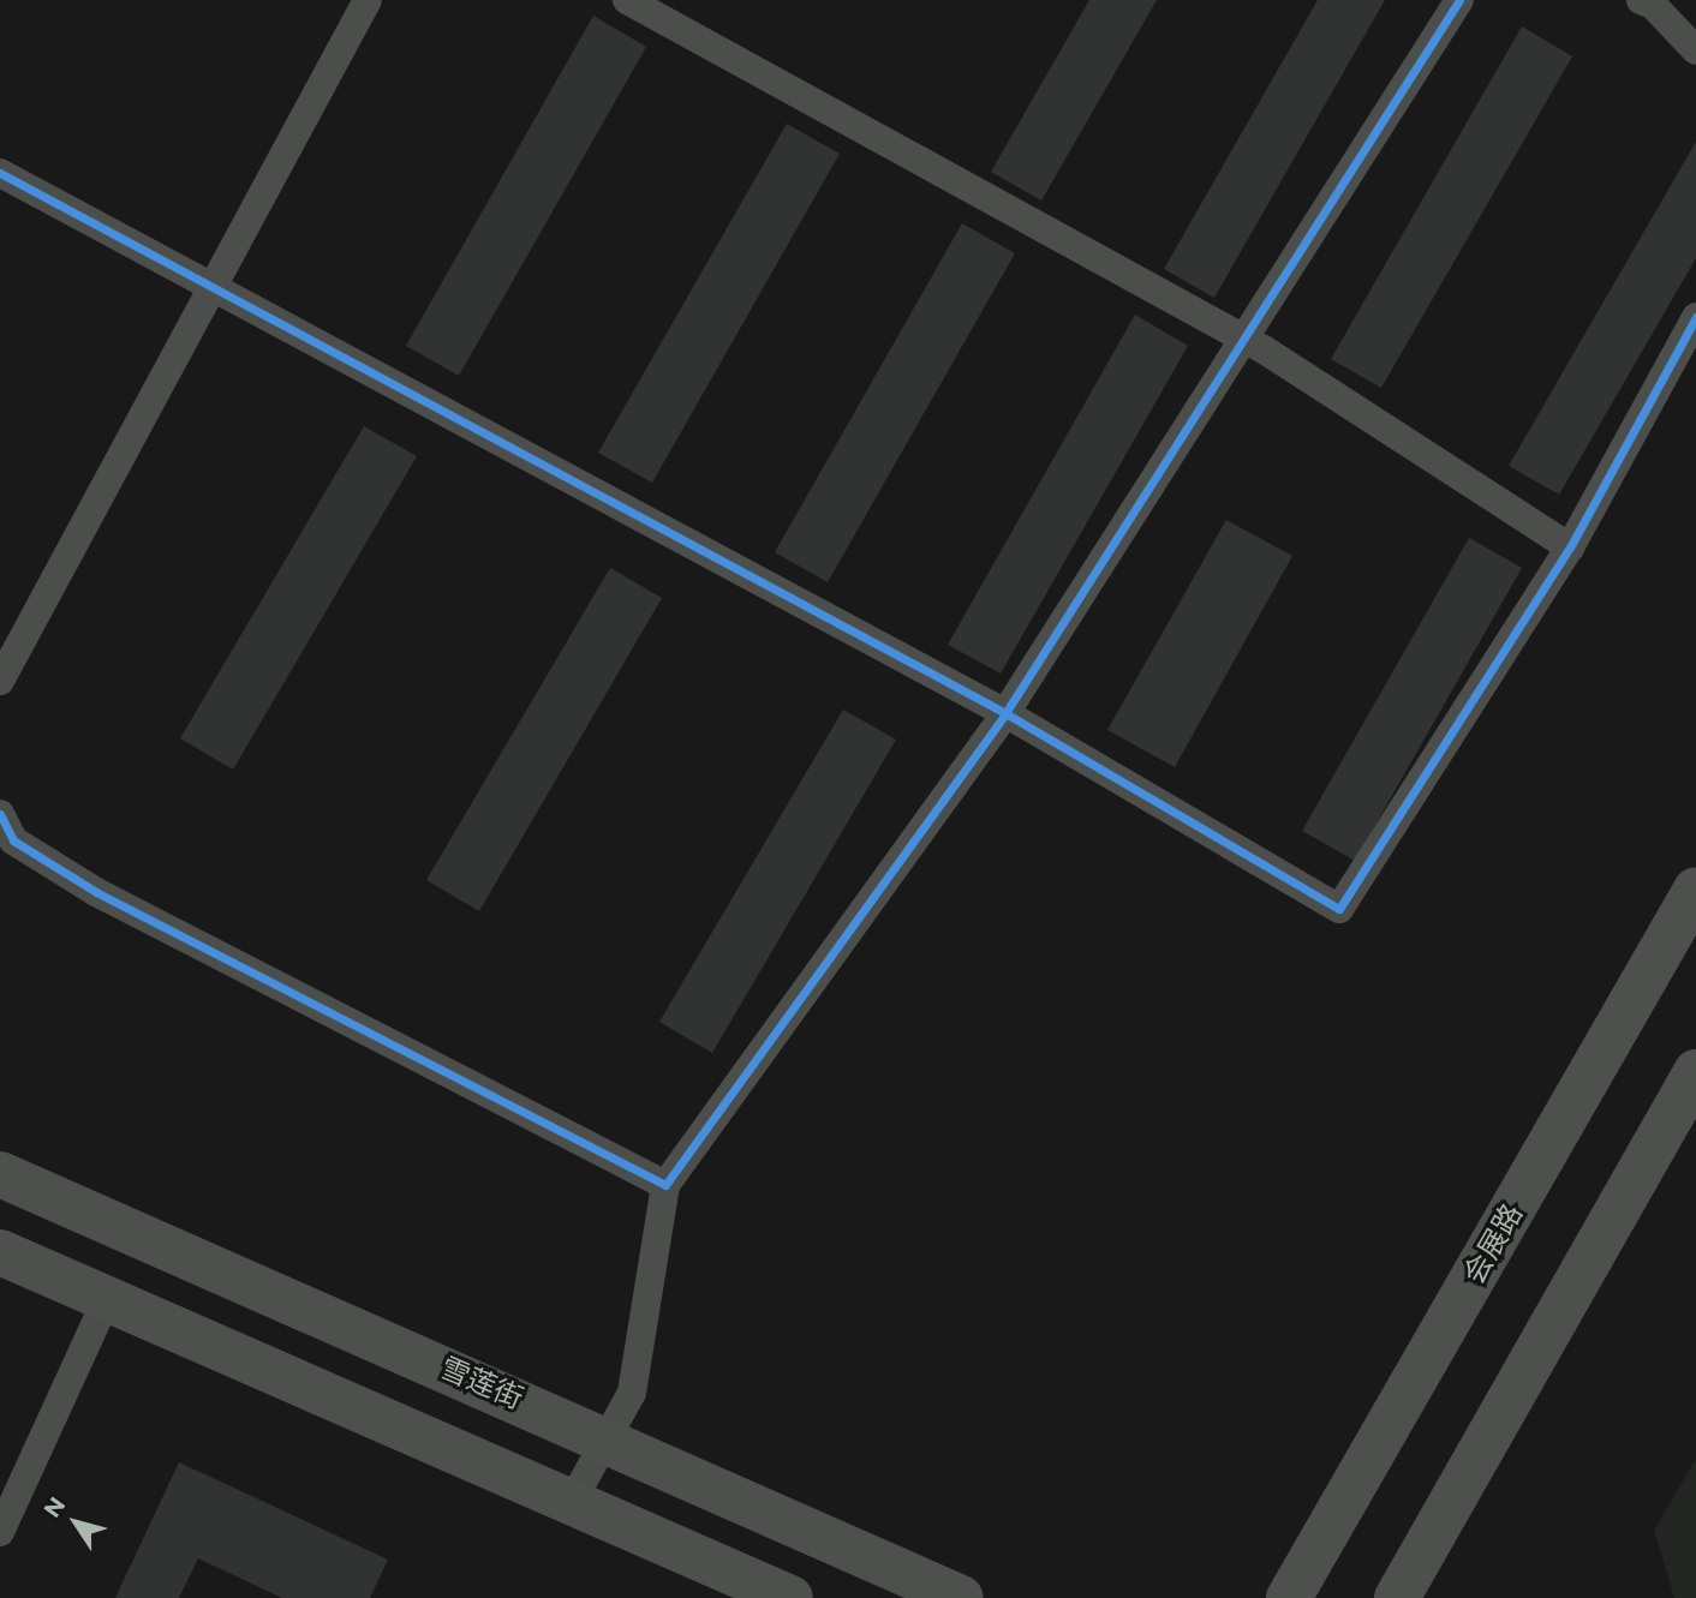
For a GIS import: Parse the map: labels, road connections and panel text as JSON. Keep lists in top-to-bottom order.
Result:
{
  "streets": {
    "main road": ["会展路", "雪莲街"]
  },
  "north": "top left"
}
